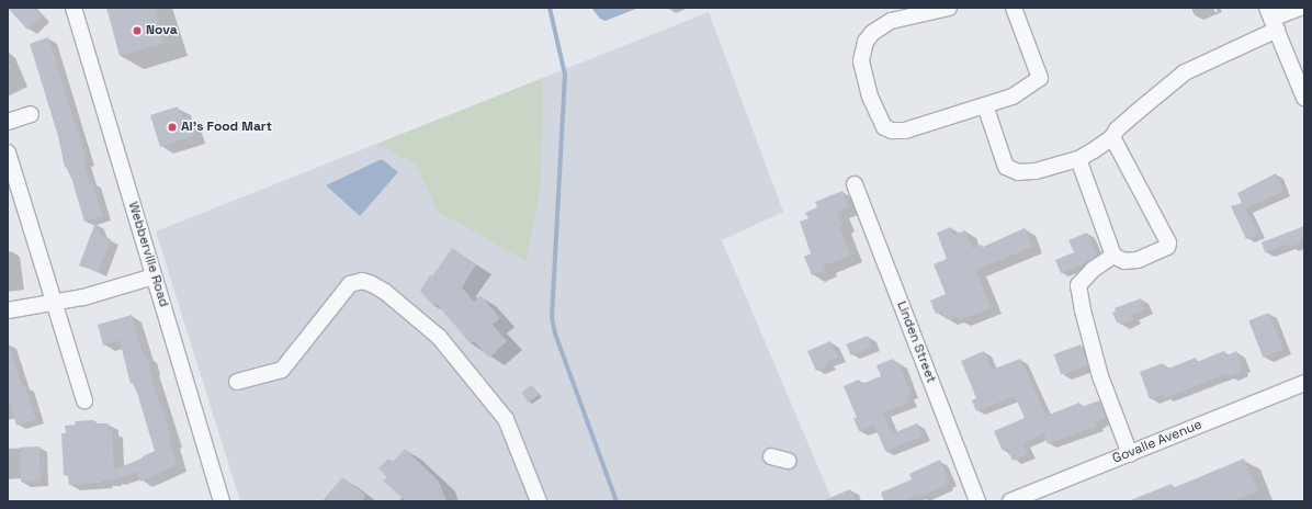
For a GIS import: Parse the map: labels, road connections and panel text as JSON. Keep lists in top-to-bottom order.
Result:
{
  "streets": {
    "street": ["Webberville Road", "Linden Street", "Govalle Avenue"]
  },
  "places": ["Nova", "Al’s Food Mart"]
}
